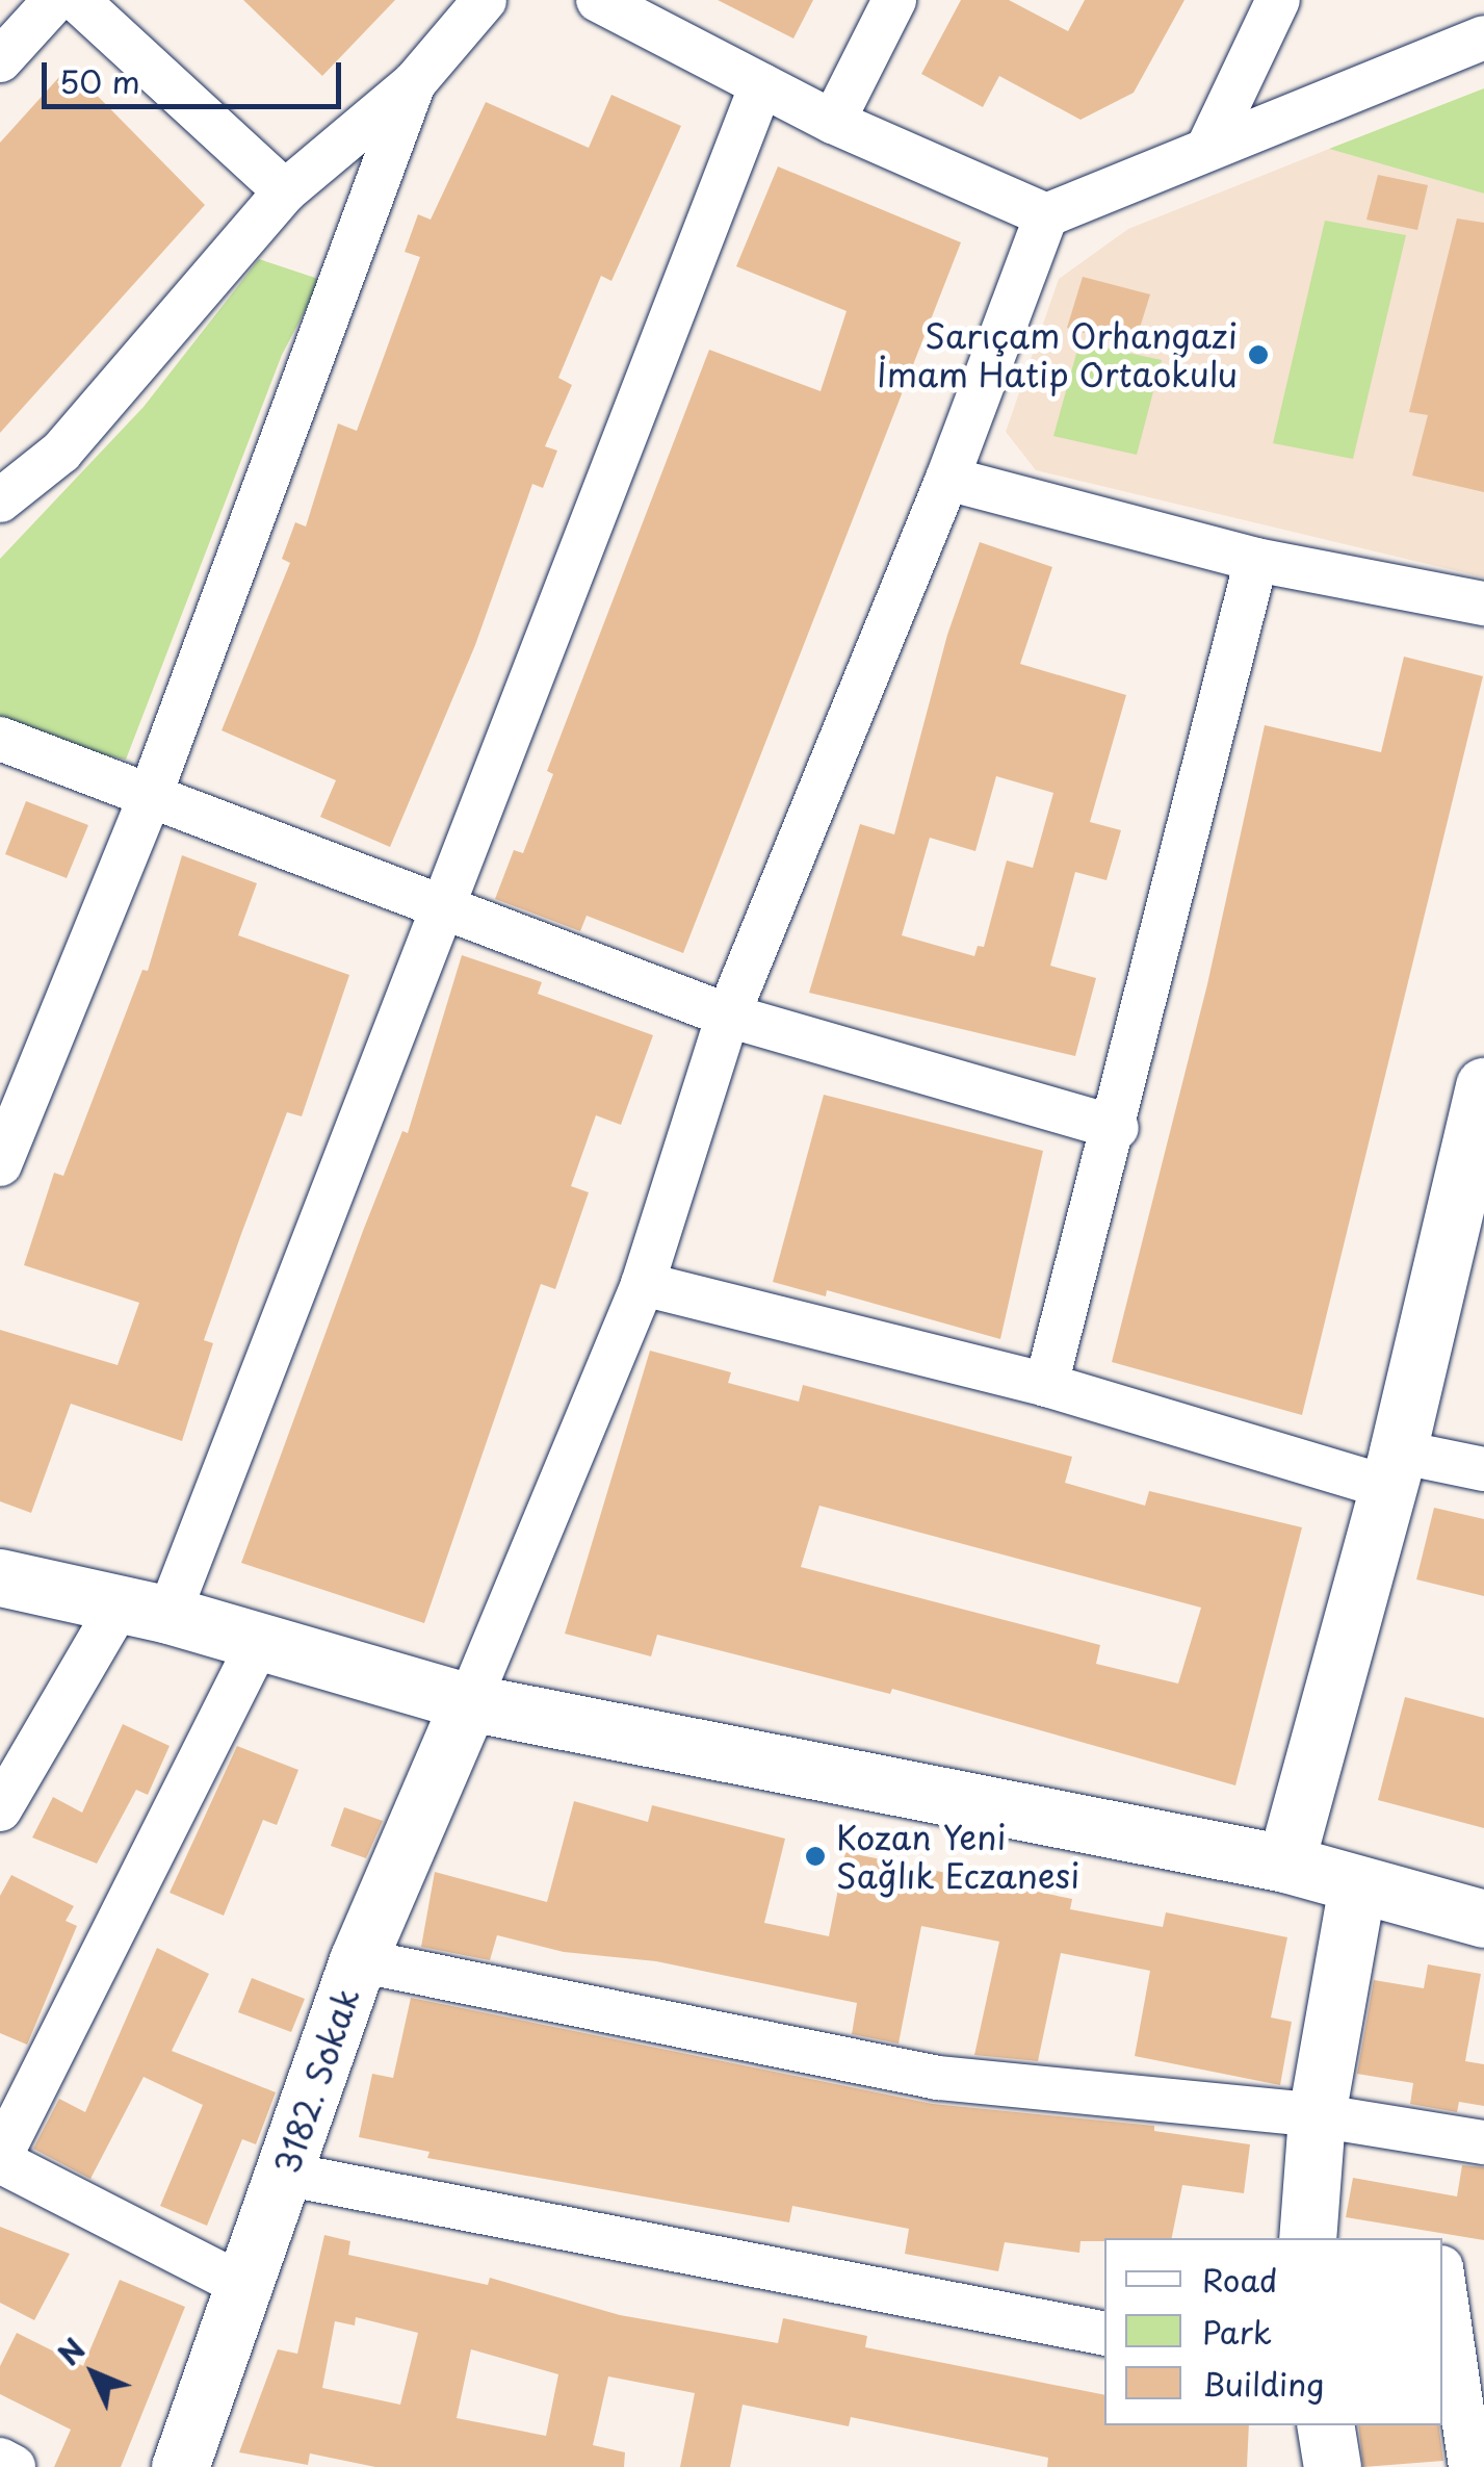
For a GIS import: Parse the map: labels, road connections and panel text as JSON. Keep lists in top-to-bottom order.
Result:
{
  "streets": {
    "main road": ["3182. Sokak"]
  },
  "places": ["Sarıçam Orhangazi İmam Hatip Ortaokulu", "Kozan Yeni Sağlık Eczanesi"],
  "legend": ["Road", "Park", "Building"],
  "scale_bar": "50 m",
  "north": "top left"
}
